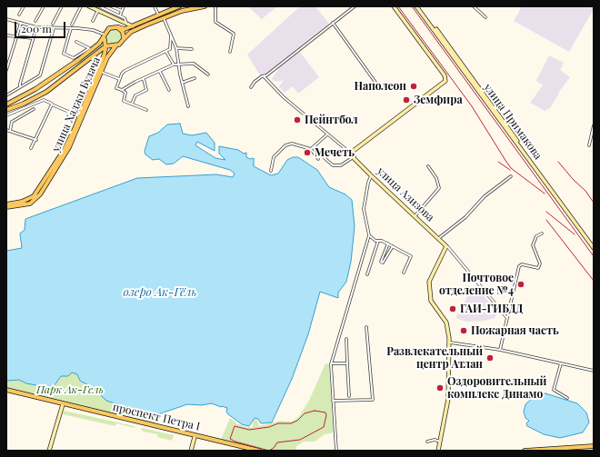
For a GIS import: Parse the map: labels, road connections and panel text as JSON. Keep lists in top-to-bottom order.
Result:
{
  "streets": {
    "main road": [
      "улица Хаджи Булача",
      "улица Примакова",
      "улица Азизова",
      "проспект Петра I"
    ]
  },
  "water": ["озеро Ак-Гёль"],
  "parks": ["Парк Ак-Гель"],
  "places": [
    "Наполеон",
    "Земфира",
    "Пейнтбол",
    "Мечеть",
    "Почтовое отделение №4",
    "ГАИ-ГИБДД",
    "Пожарная часть",
    "Развлекательный центр Атлан",
    "Оздоровительный комплекс Динамо"
  ],
  "scale_bar": "200 m"
}
